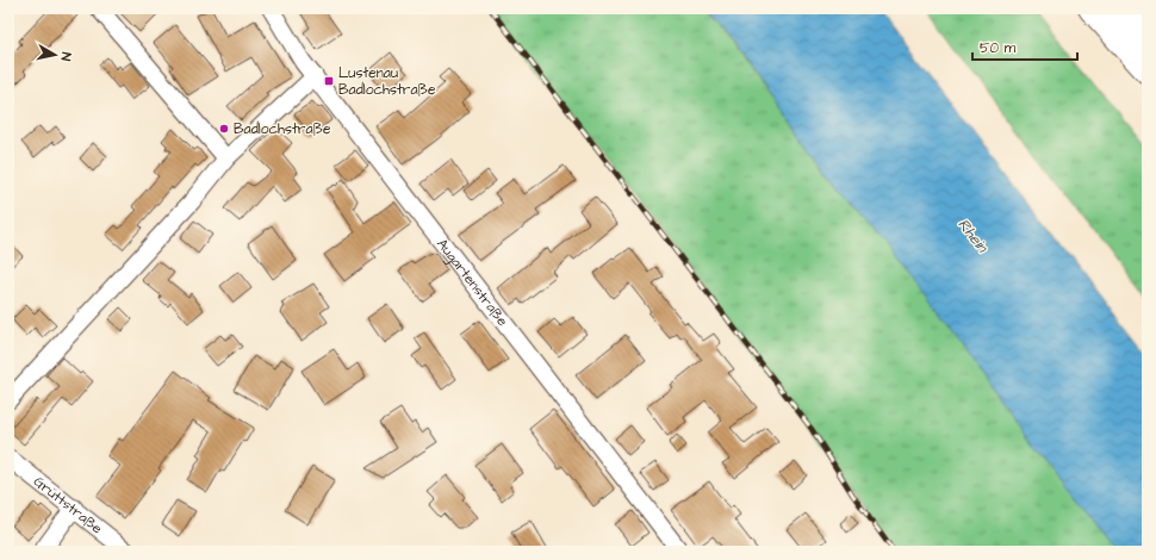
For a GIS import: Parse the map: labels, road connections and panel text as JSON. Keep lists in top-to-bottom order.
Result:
{
  "streets": {
    "street": ["Augartenstraße", "Grüttstraße"]
  },
  "water": ["Rhein"],
  "places": {
    "transit": ["Lustenau Badlochstraße"],
    "other": ["Badlochstraße"]
  },
  "scale_bar": "50 m",
  "north": "right"
}
